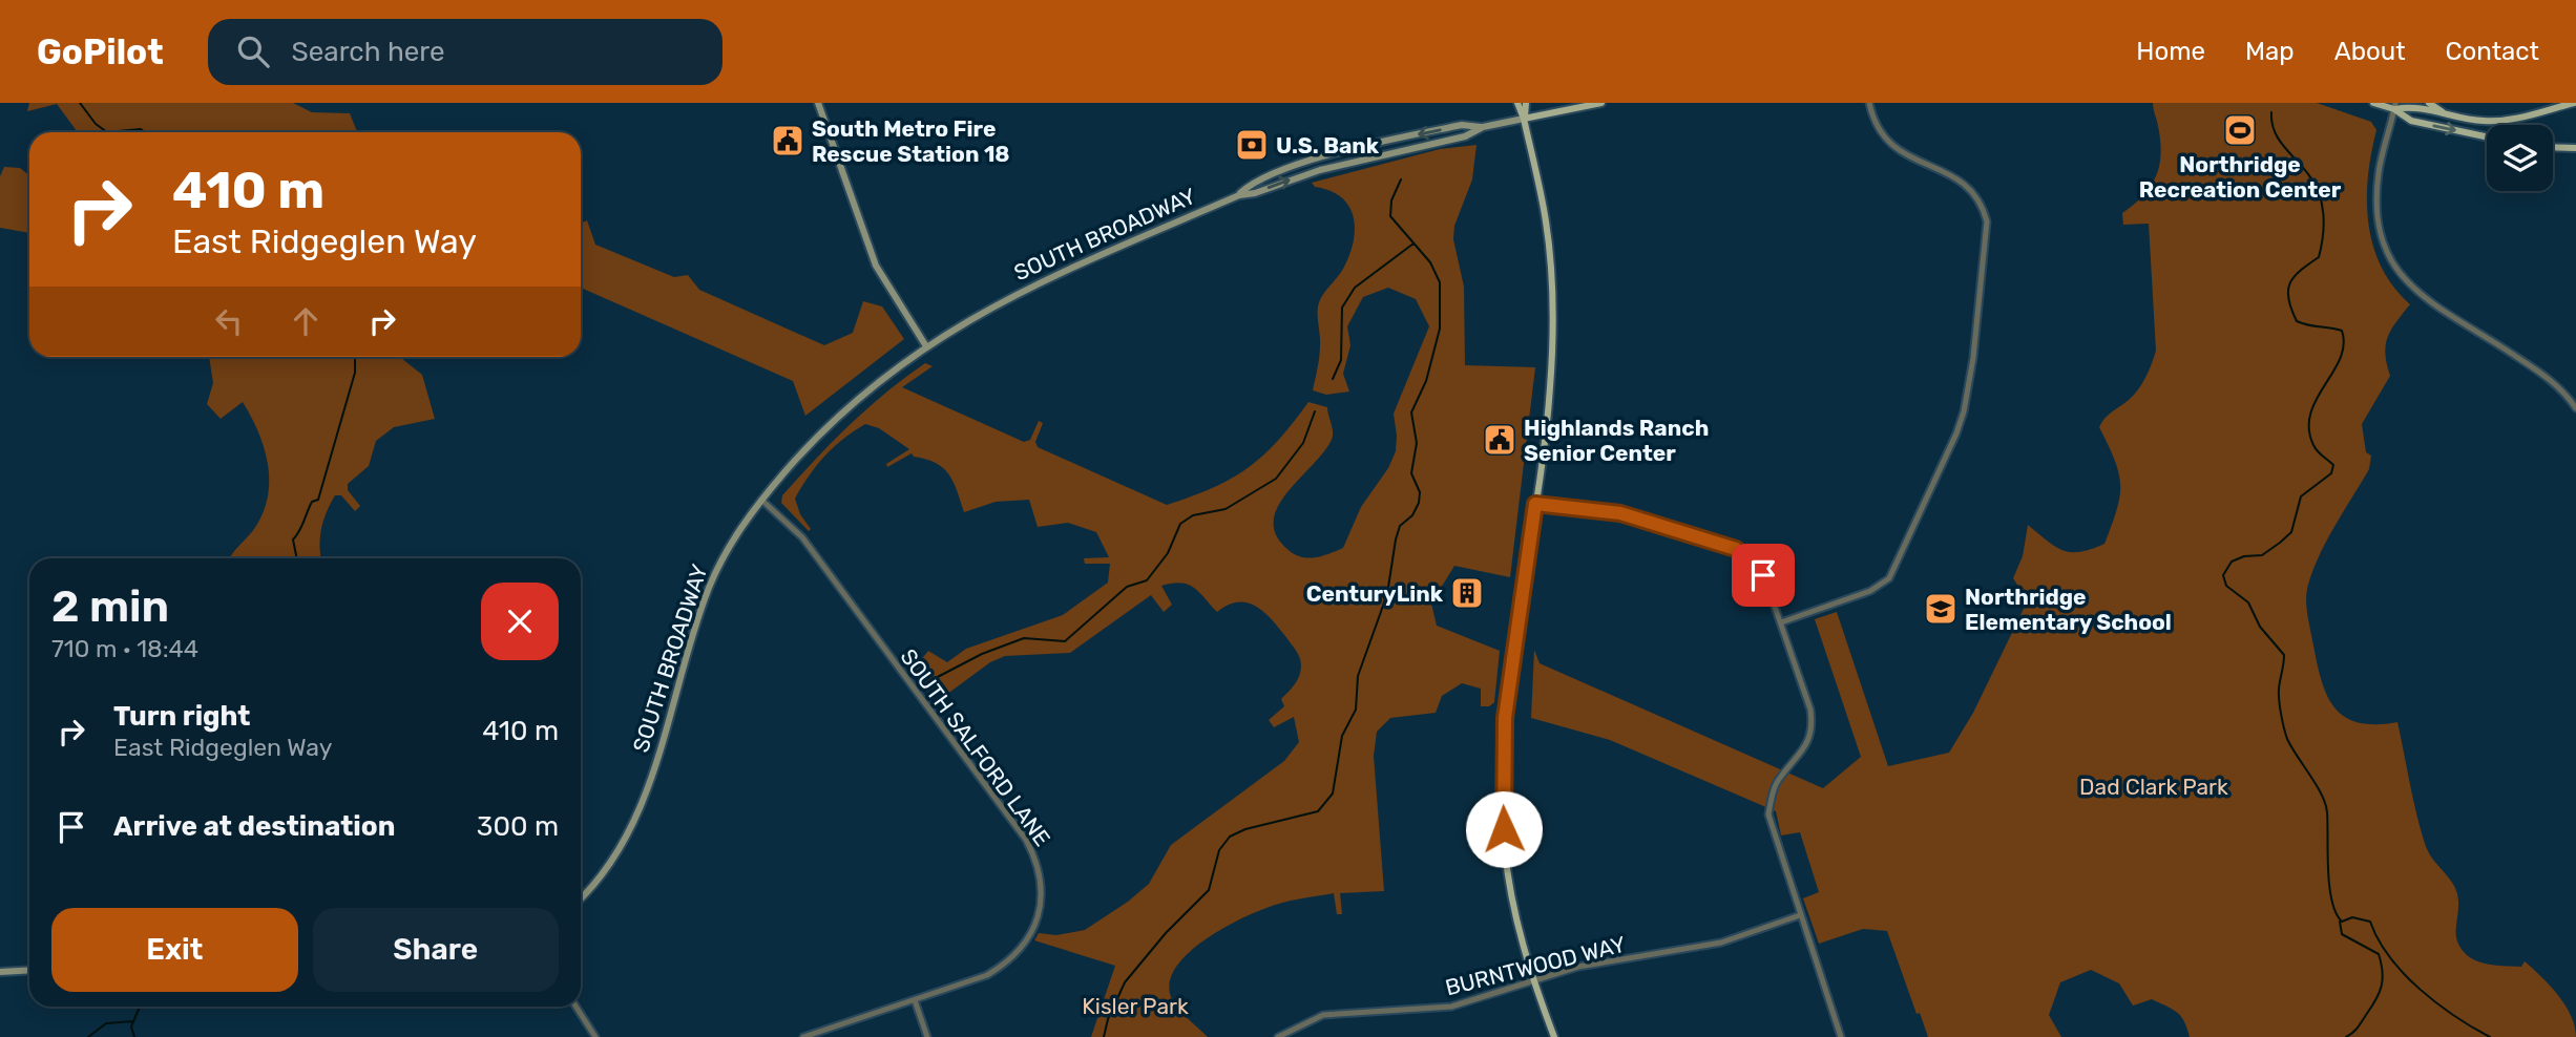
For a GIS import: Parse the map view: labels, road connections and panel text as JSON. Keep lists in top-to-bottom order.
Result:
{
  "streets": {
    "main road": ["SOUTH BROADWAY"],
    "street": ["SOUTH SALFORD LANE", "BURNTWOOD WAY"]
  },
  "crossings": [
    ["SOUTH BROADWAY", "SOUTH SALFORD LANE"]
  ],
  "parks": ["Dad Clark Park", "Kisler Park"],
  "places": {
    "sports": ["Northridge Recreation Center"],
    "public building": ["South Metro Fire Rescue Station 18", "Highlands Ranch Senior Center"],
    "bank": ["U.S. Bank"],
    "building": ["CenturyLink"],
    "school or university": ["Northridge Elementary School"]
  },
  "page": {
    "header": "GoPilot",
    "search": "Search here",
    "nav": [
      "Home",
      "Map",
      "About",
      "Contact"
    ],
    "turn": ["410 m", "East Ridgeglen Way"],
    "heading": ["2 min", "710 m · 18:44"],
    "list": [
      {
        "name": "Turn right",
        "note": "East Ridgeglen Way",
        "value": "410 m"
      },
      {
        "name": "Arrive at destination",
        "value": "300 m"
      }
    ],
    "buttons": ["Exit", "Share"]
  }
}
